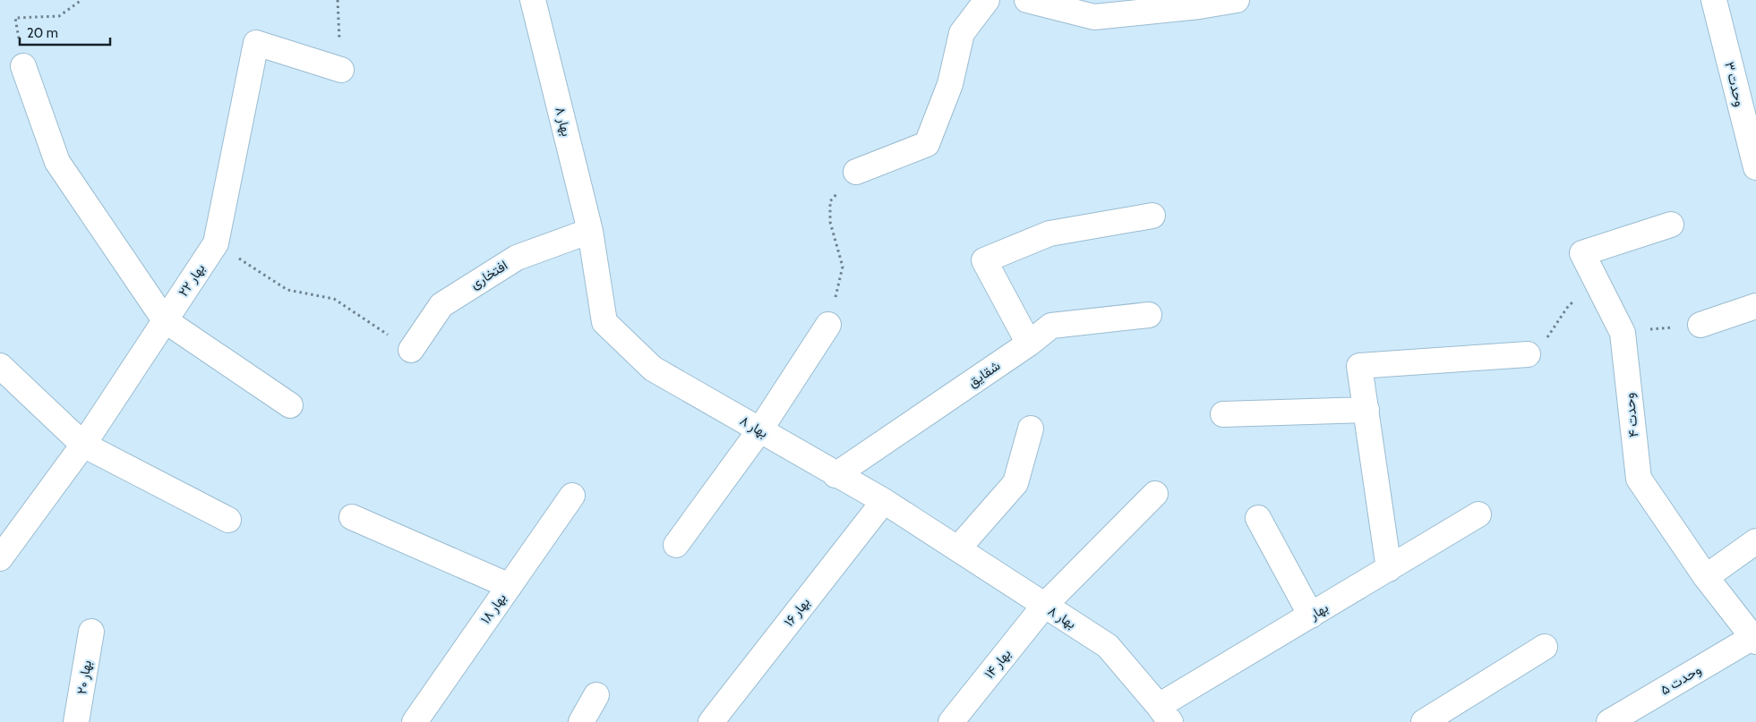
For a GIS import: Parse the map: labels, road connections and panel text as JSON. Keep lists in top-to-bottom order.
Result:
{
  "streets": {
    "street": [
      "وحدت ۳",
      "بهار ۸",
      "افتخاری",
      "بهار ۲۲",
      "شقایق",
      "وحدت ۴",
      "بهار ۱۸",
      "بهار",
      "بهار ۱۶",
      "بهار ۱۴",
      "بهار ۲۰",
      "وحدت ۵"
    ]
  },
  "crossings": [
    ["بهار ۸", "افتخاری"],
    ["بهار ۸", "شقایق"],
    ["بهار ۸", "بهار"],
    ["بهار ۸", "بهار ۱۶"],
    ["بهار ۸", "بهار ۱۴"],
    ["وحدت ۴", "وحدت ۵"]
  ],
  "scale_bar": "20 m"
}
